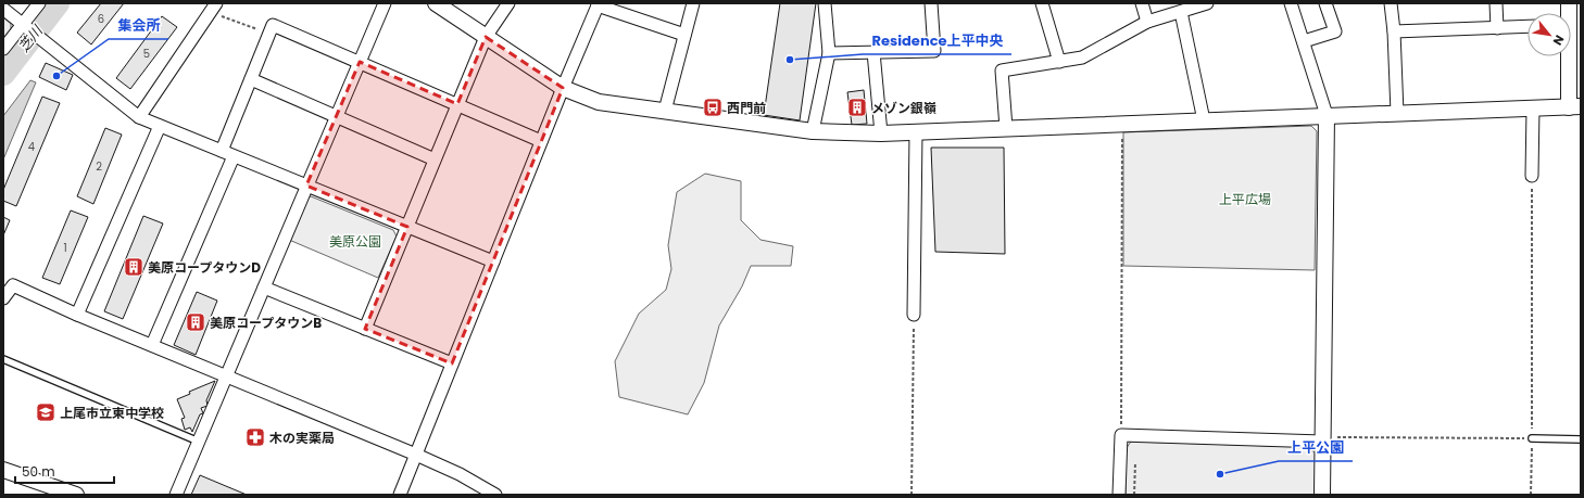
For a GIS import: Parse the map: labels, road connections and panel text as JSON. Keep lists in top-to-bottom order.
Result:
{
  "water": ["芝川"],
  "parks": ["上平広場", "美原公園"],
  "places": {
    "other": ["Residence上平中央", "集会所", "上平公園"],
    "bus stop": ["西門前"],
    "building": ["メゾン銀嶺", "美原コープタウンD", "美原コープタウンB"],
    "school or university": ["上尾市立東中学校"],
    "pharmacy": ["木の実薬局"]
  },
  "house_numbers": [
    "6",
    "5",
    "4",
    "2",
    "1"
  ],
  "scale_bar": "50 m",
  "north": "bottom right"
}
